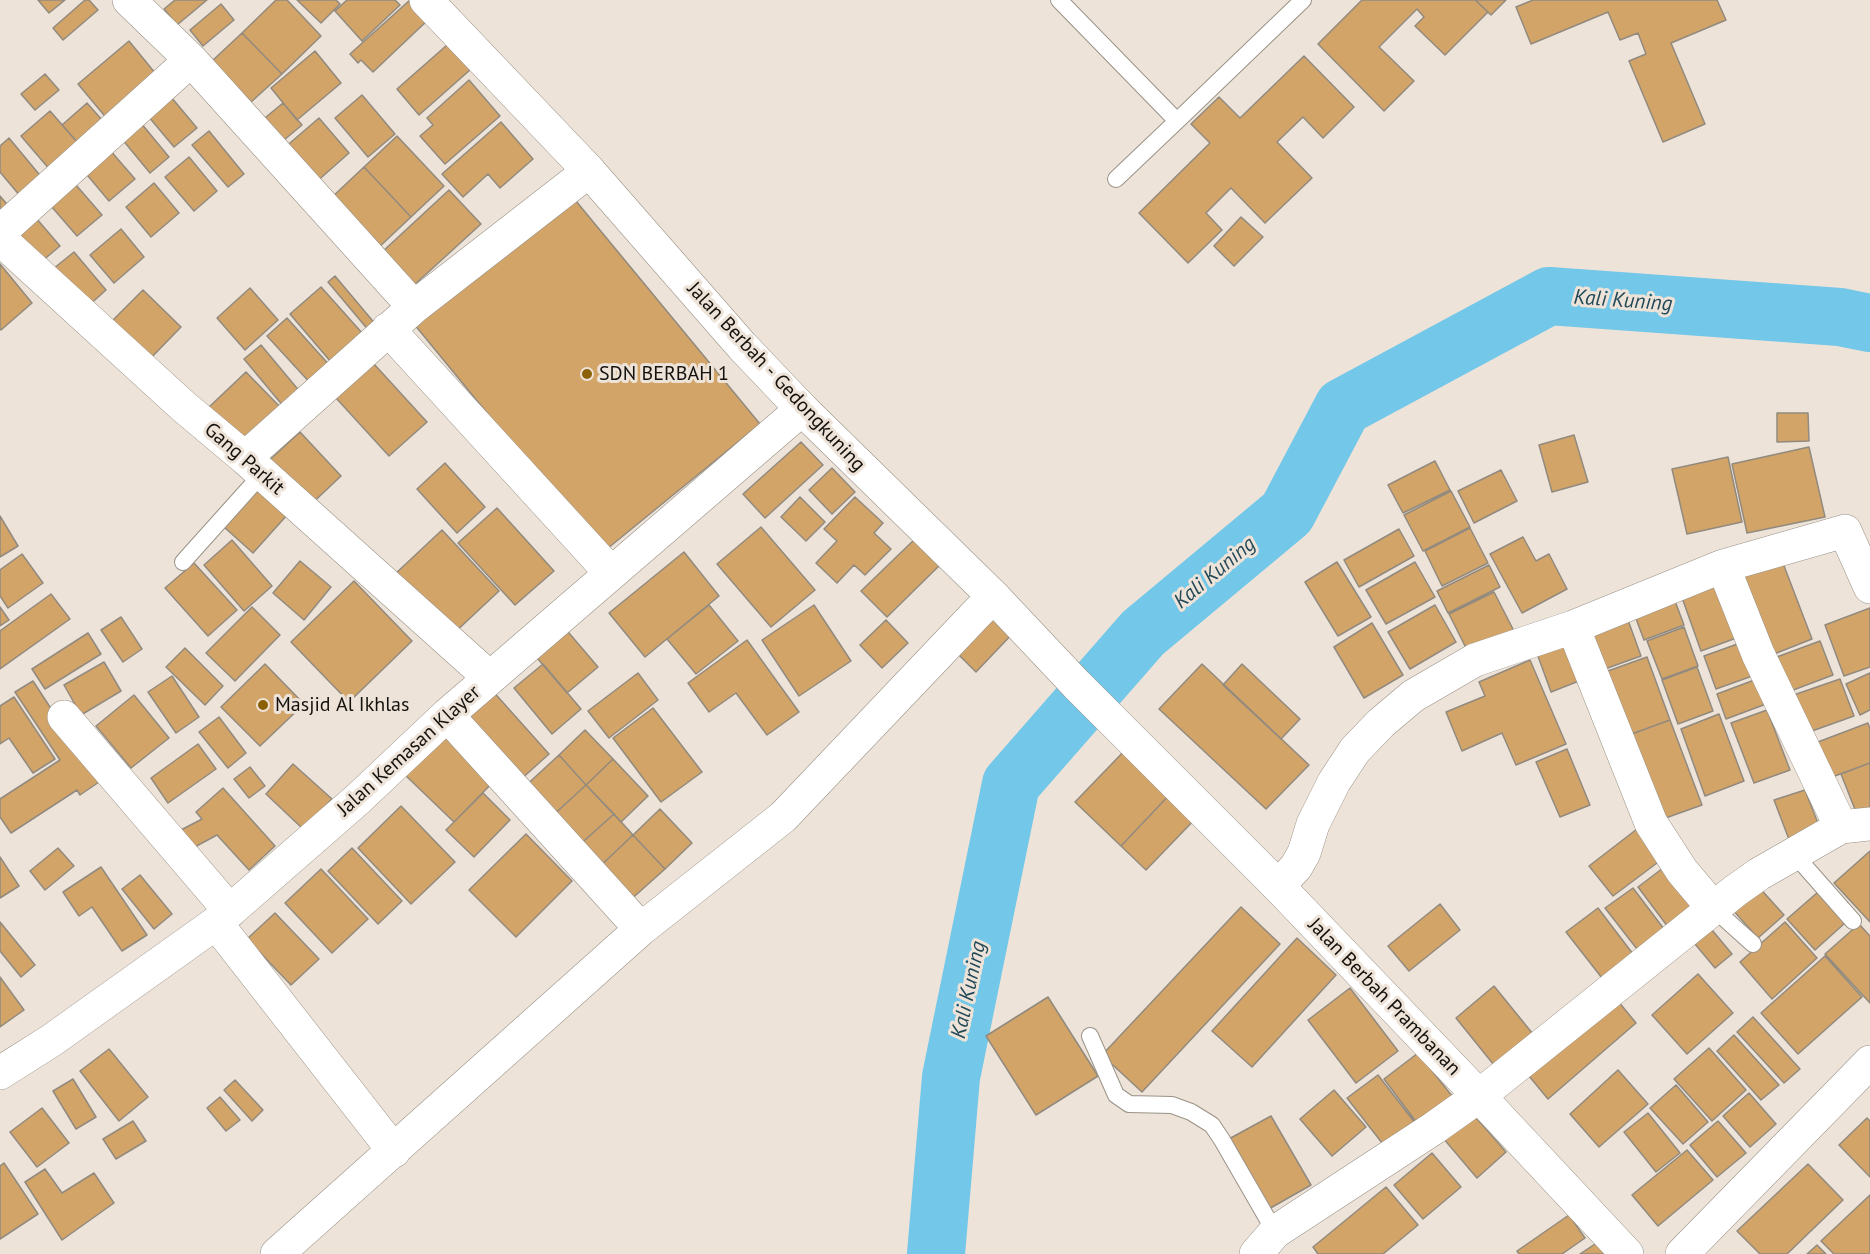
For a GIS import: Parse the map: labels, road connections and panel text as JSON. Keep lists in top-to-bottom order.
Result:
{
  "streets": {
    "street": [
      "Jalan Berbah - Gedongkuning",
      "Gang Parkit",
      "Jalan Kemasan Klayer",
      "Jalan Berbah Prambanan"
    ]
  },
  "crossings": [
    ["Jalan Berbah - Gedongkuning", "Jalan Kemasan Klayer"],
    ["Jalan Berbah - Gedongkuning", "Jalan Berbah Prambanan"],
    ["Gang Parkit", "Jalan Kemasan Klayer"]
  ],
  "water": ["Kali Kuning"],
  "places": ["SDN BERBAH 1", "Masjid Al Ikhlas"]
}
